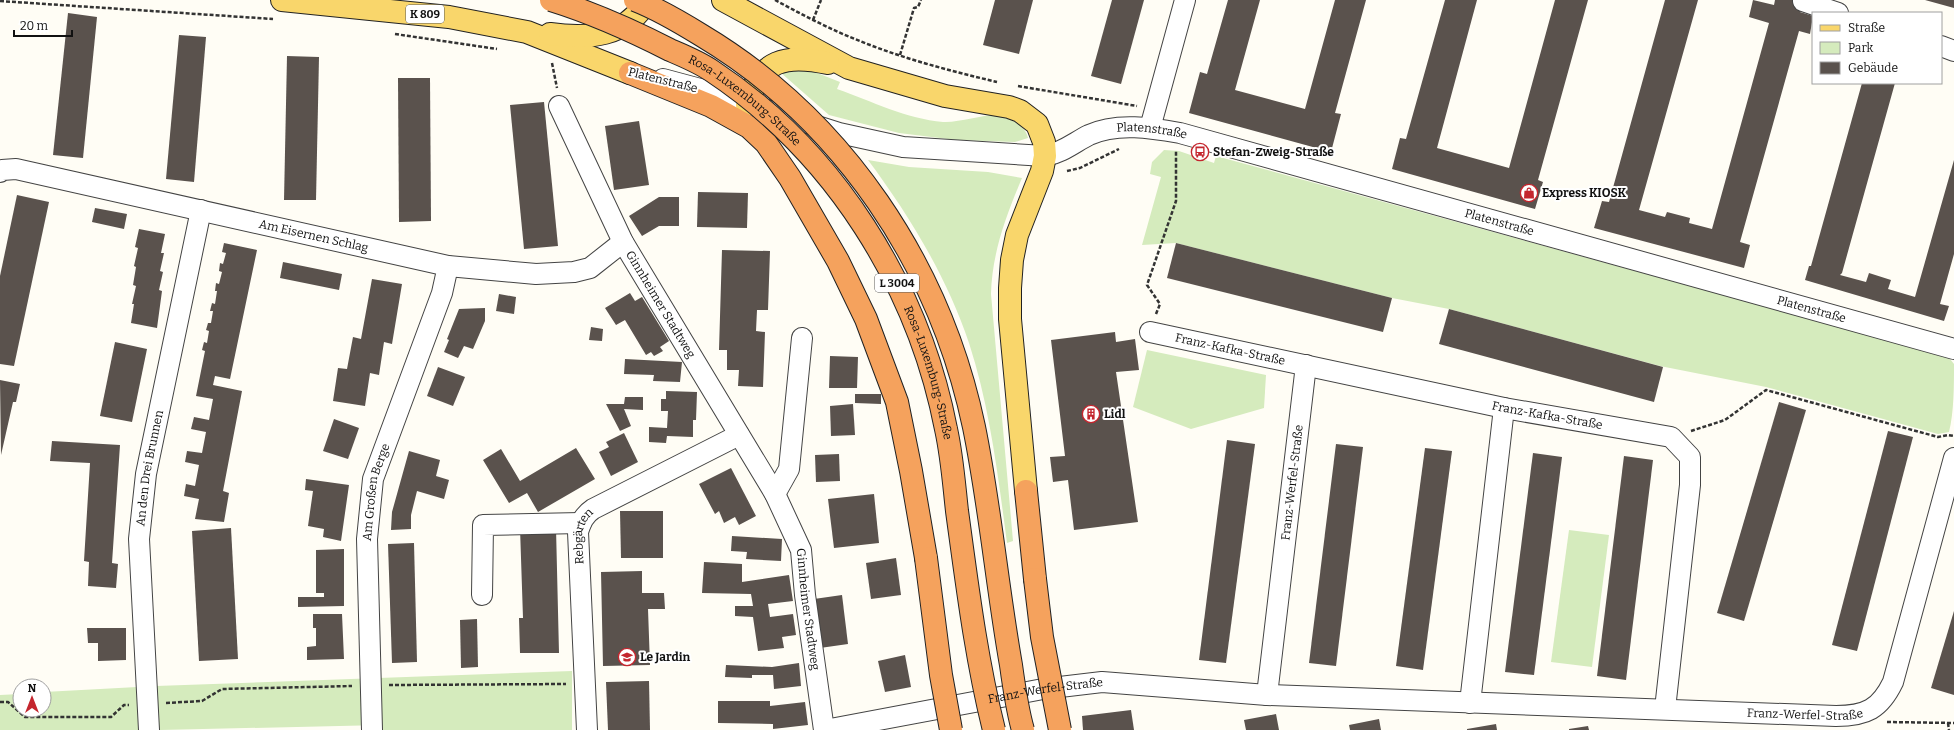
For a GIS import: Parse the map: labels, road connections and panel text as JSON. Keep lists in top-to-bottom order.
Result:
{
  "streets": {
    "highway": ["Rosa-Luxemburg-Straße", "L 3004"],
    "main road": ["K 809", "Platenstraße"],
    "street": [
      "Am Eisernen Schlag",
      "Ginnheimer Stadtweg",
      "Franz-Kafka-Straße",
      "An den Drei Brunnen",
      "Franz-Werfel-Straße",
      "Am Großen Berge",
      "Rebgärten"
    ]
  },
  "crossings": [
    ["K 809", "Platenstraße"],
    ["Am Eisernen Schlag", "Ginnheimer Stadtweg"],
    ["Am Eisernen Schlag", "An den Drei Brunnen"],
    ["Am Eisernen Schlag", "Am Großen Berge"],
    ["Ginnheimer Stadtweg", "Franz-Werfel-Straße"],
    ["Ginnheimer Stadtweg", "Rebgärten"],
    ["Franz-Kafka-Straße", "Franz-Werfel-Straße"]
  ],
  "places": {
    "bus stop": ["Stefan-Zweig-Straße"],
    "shop": ["Express KIOSK"],
    "building": ["Lidl"],
    "school or university": ["Le Jardin"]
  },
  "legend": ["Straße", "Park", "Gebäude"],
  "scale_bar": "20 m",
  "north": "top"
}
